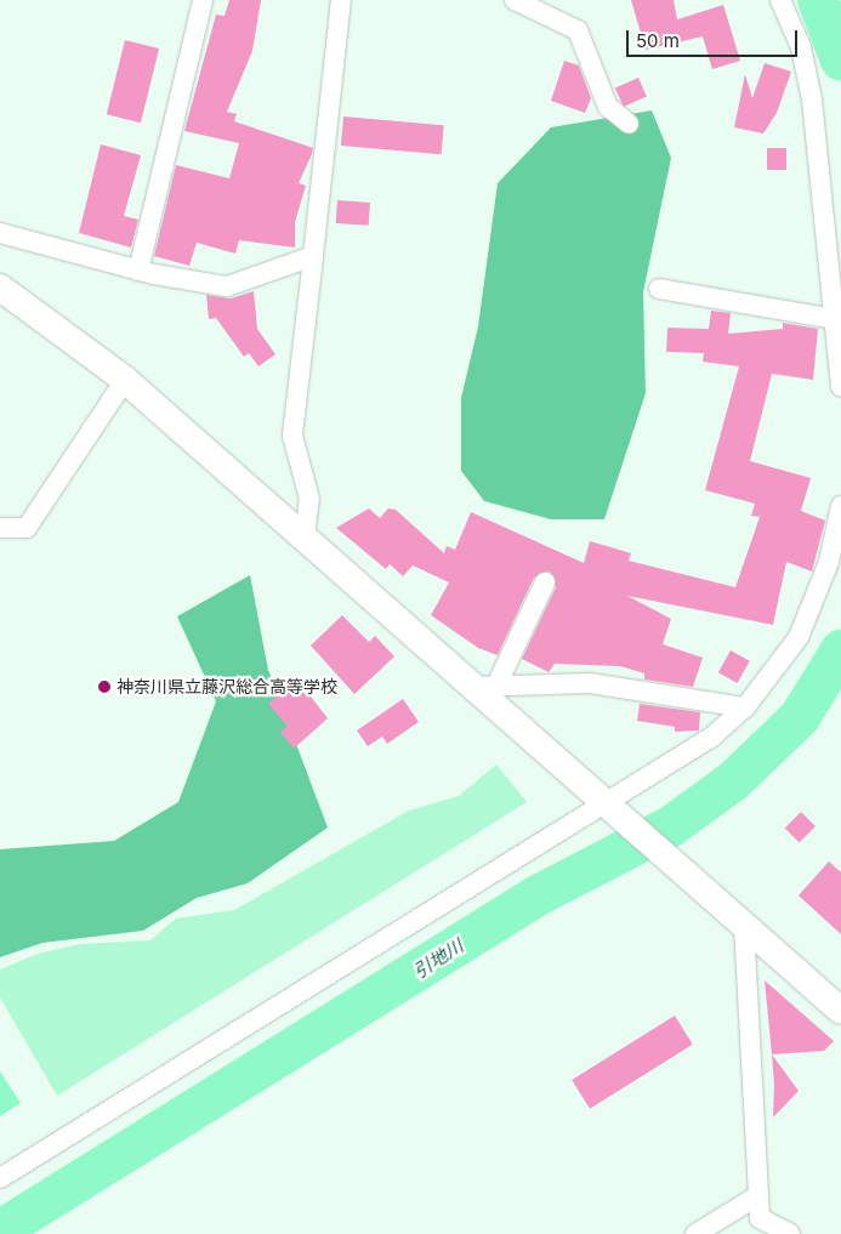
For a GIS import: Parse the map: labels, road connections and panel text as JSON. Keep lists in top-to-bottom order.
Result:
{
  "water": ["引地川"],
  "places": ["神奈川県立藤沢総合高等学校"],
  "scale_bar": "50 m"
}
